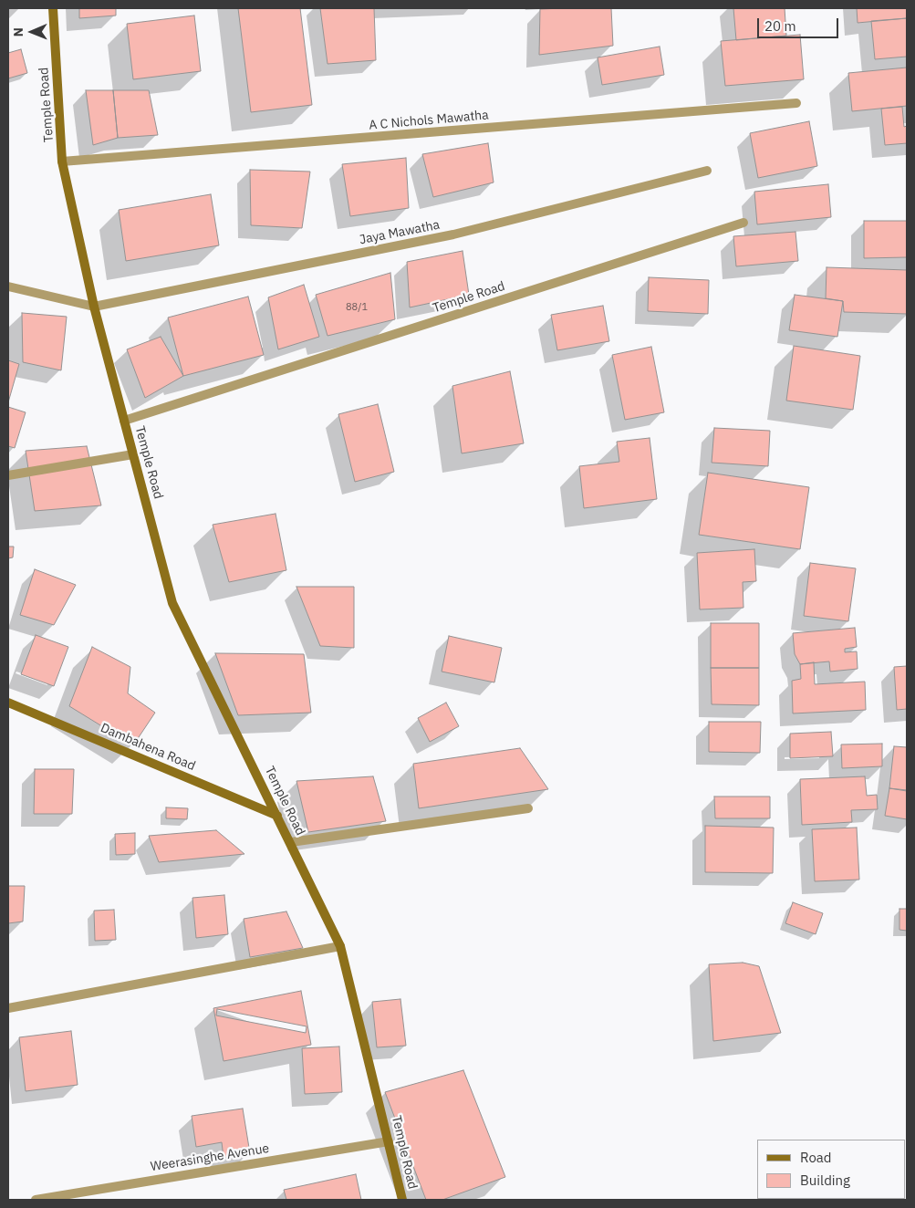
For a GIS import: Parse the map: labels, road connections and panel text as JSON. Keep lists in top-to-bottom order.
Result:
{
  "streets": {
    "street": [
      "Temple Road",
      "A C Nichols Mawatha",
      "Jaya Mawatha",
      "Dambahena Road",
      "Weerasinghe Avenue"
    ]
  },
  "crossings": [
    ["Temple Road", "A C Nichols Mawatha"],
    ["Temple Road", "Jaya Mawatha"],
    ["Temple Road", "Dambahena Road"],
    ["Temple Road", "Weerasinghe Avenue"]
  ],
  "house_numbers": ["88/1"],
  "legend": ["Road", "Building"],
  "scale_bar": "20 m",
  "north": "left"
}
